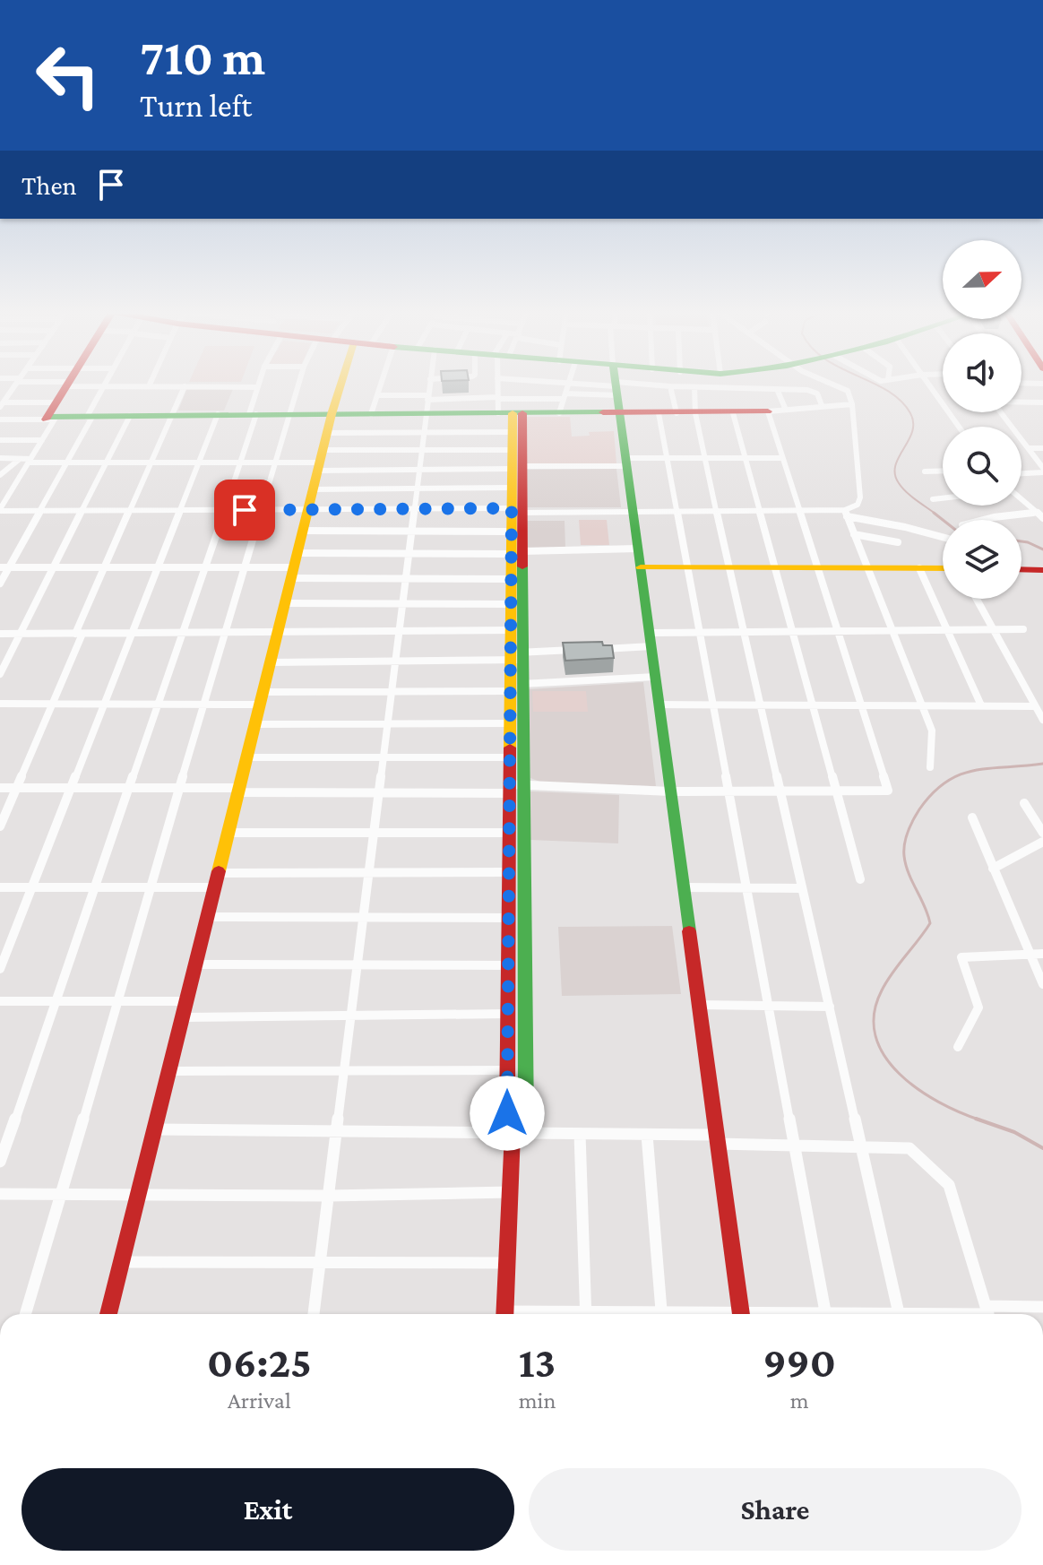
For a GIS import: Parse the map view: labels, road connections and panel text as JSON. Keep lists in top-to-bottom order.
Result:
{
  "north": "right",
  "page": {
    "turn": ["710 m", "Turn left"],
    "then": "Then",
    "eta": [
      "06:25",
      "Arrival",
      "13",
      "min",
      "990",
      "m"
    ],
    "buttons": ["Exit", "Share"]
  }
}
